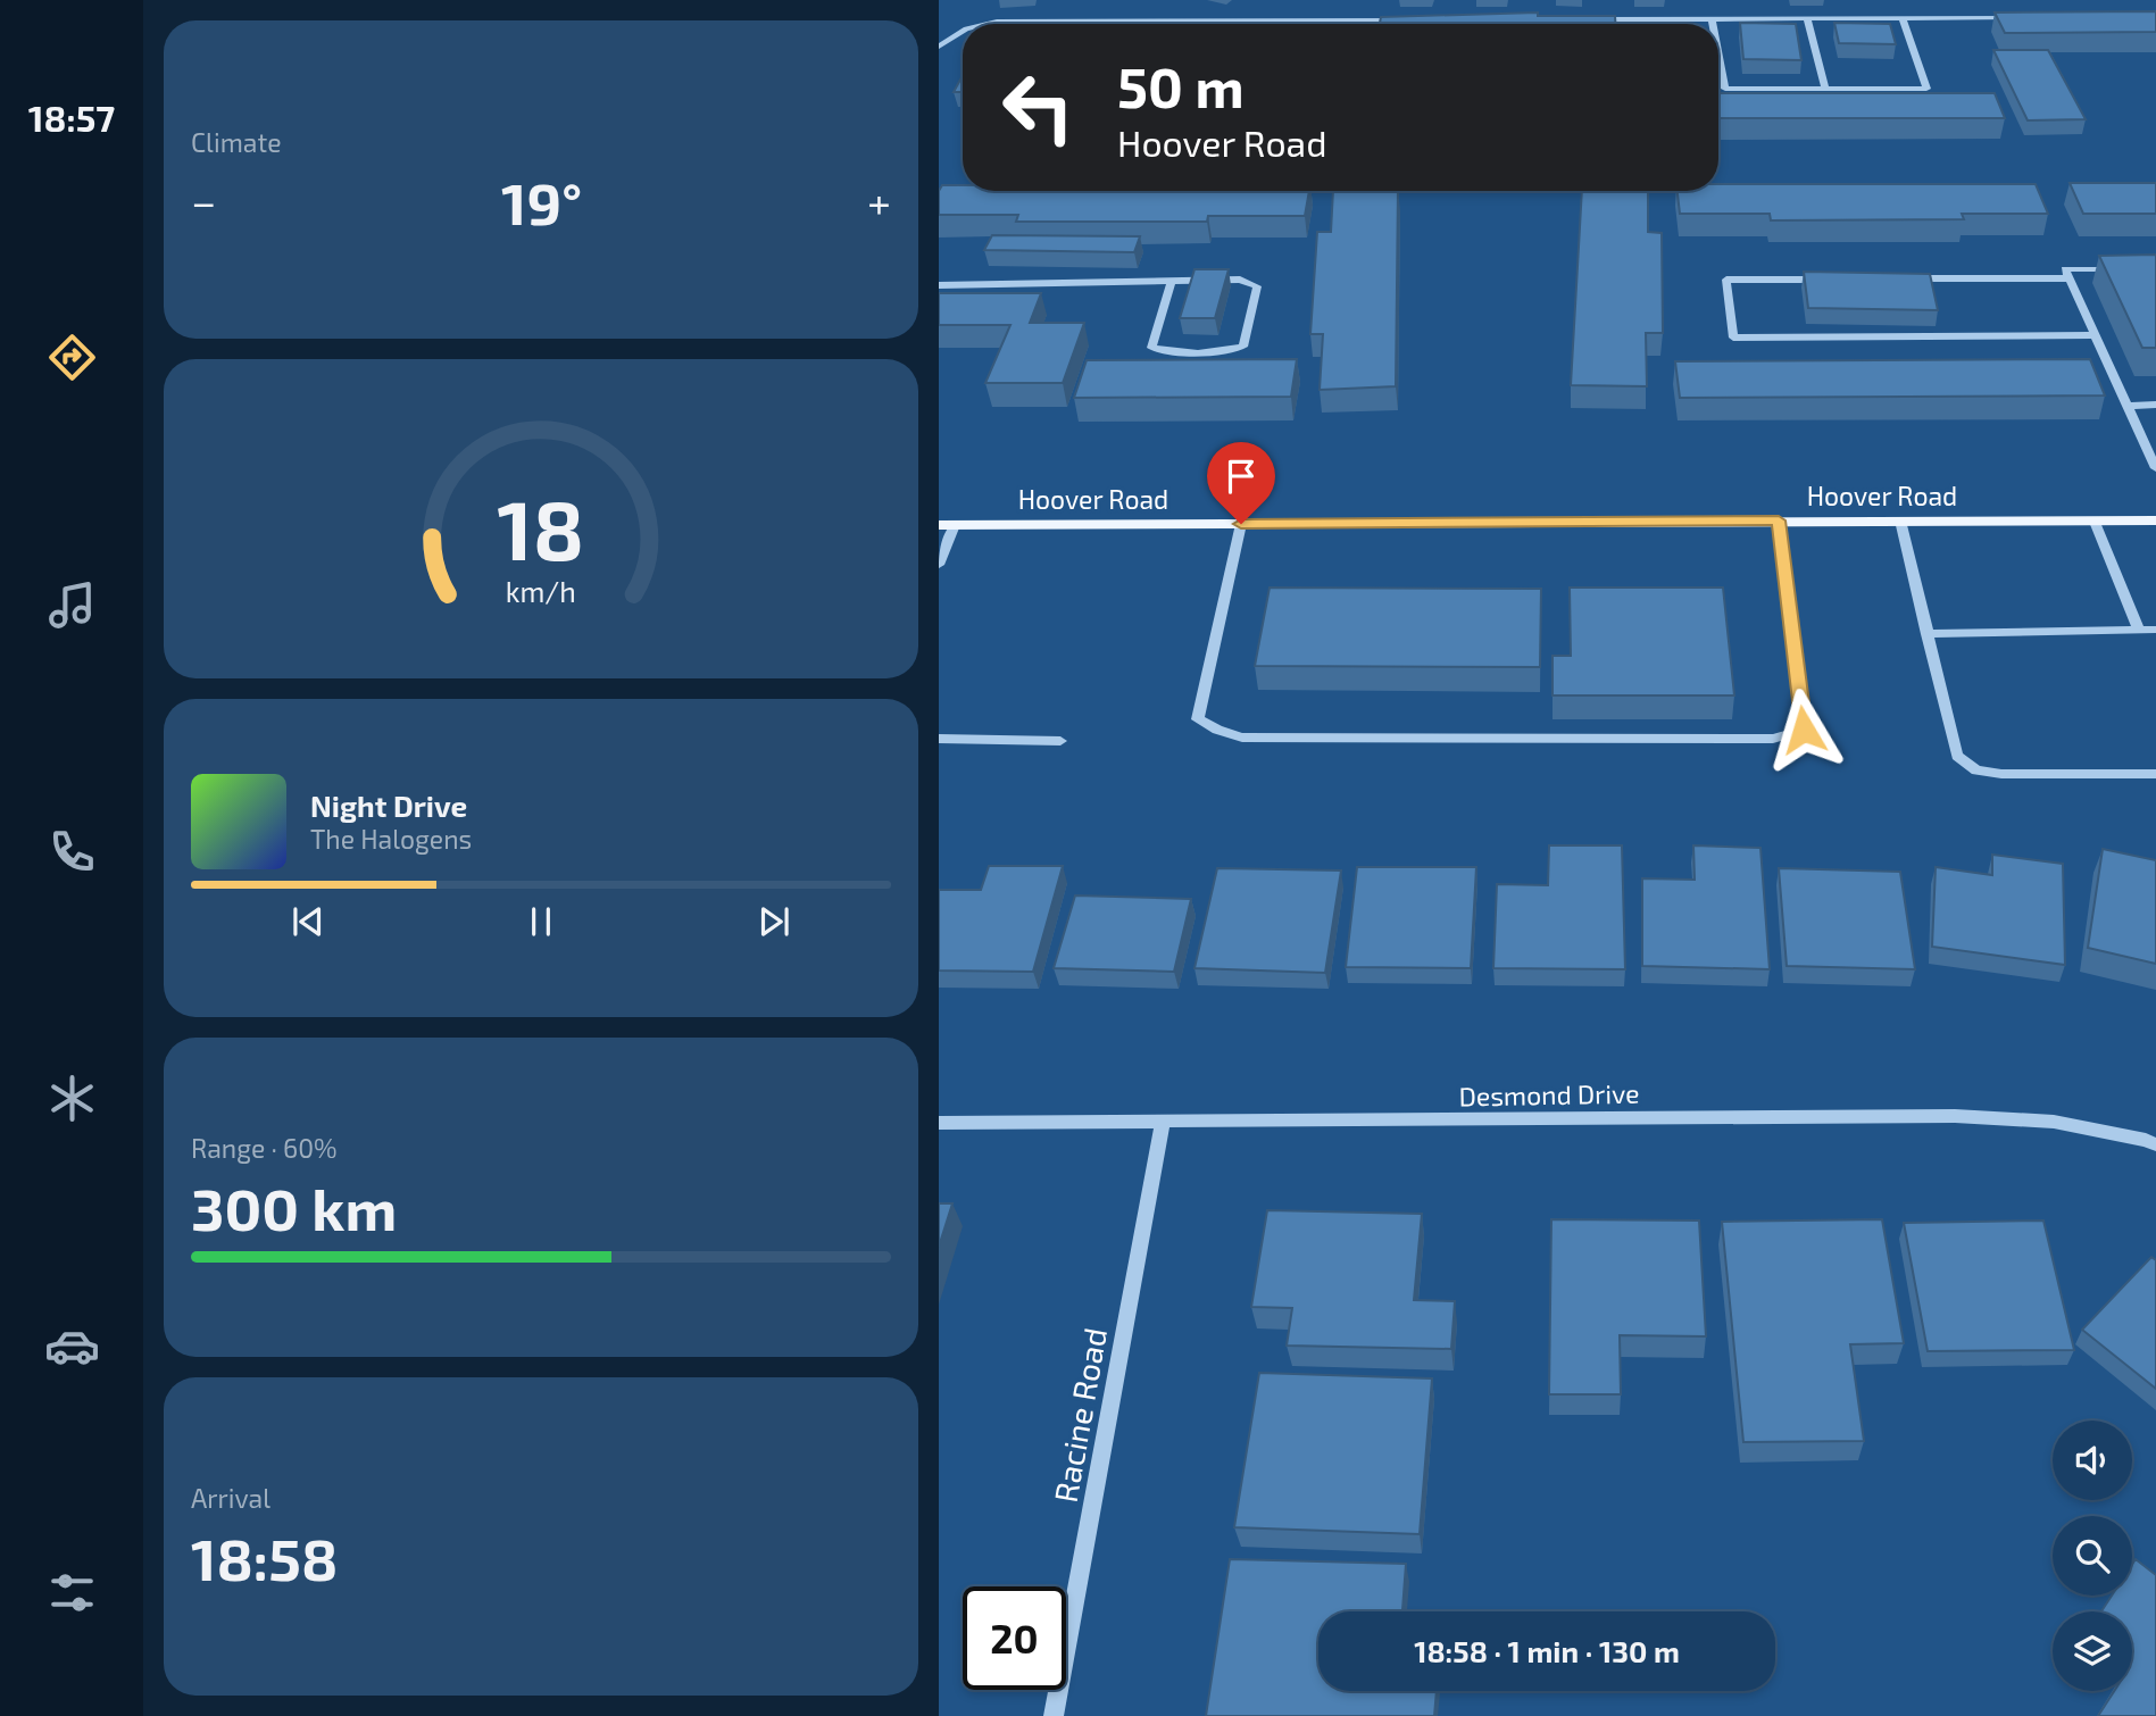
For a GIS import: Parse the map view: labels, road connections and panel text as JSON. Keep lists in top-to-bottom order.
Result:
{
  "streets": {
    "main road": ["Hoover Road"],
    "street": ["Desmond Drive", "Racine Road"]
  },
  "crossings": [
    ["Desmond Drive", "Racine Road"]
  ],
  "page": {
    "tabs": "18:57",
    "tile": [
      "Climate",
      ["Range · 60%", "300 km"],
      ["Arrival", "18:58"]
    ],
    "turn": ["50 m", "Hoover Road"],
    "heat": ["−", "19°", "+"],
    "song": ["Night Drive", "The Halogens"],
    "limit": "20",
    "trip": "18:58 · 1 min · 130 m",
    "gauge": ["18", "km/h"]
  }
}
